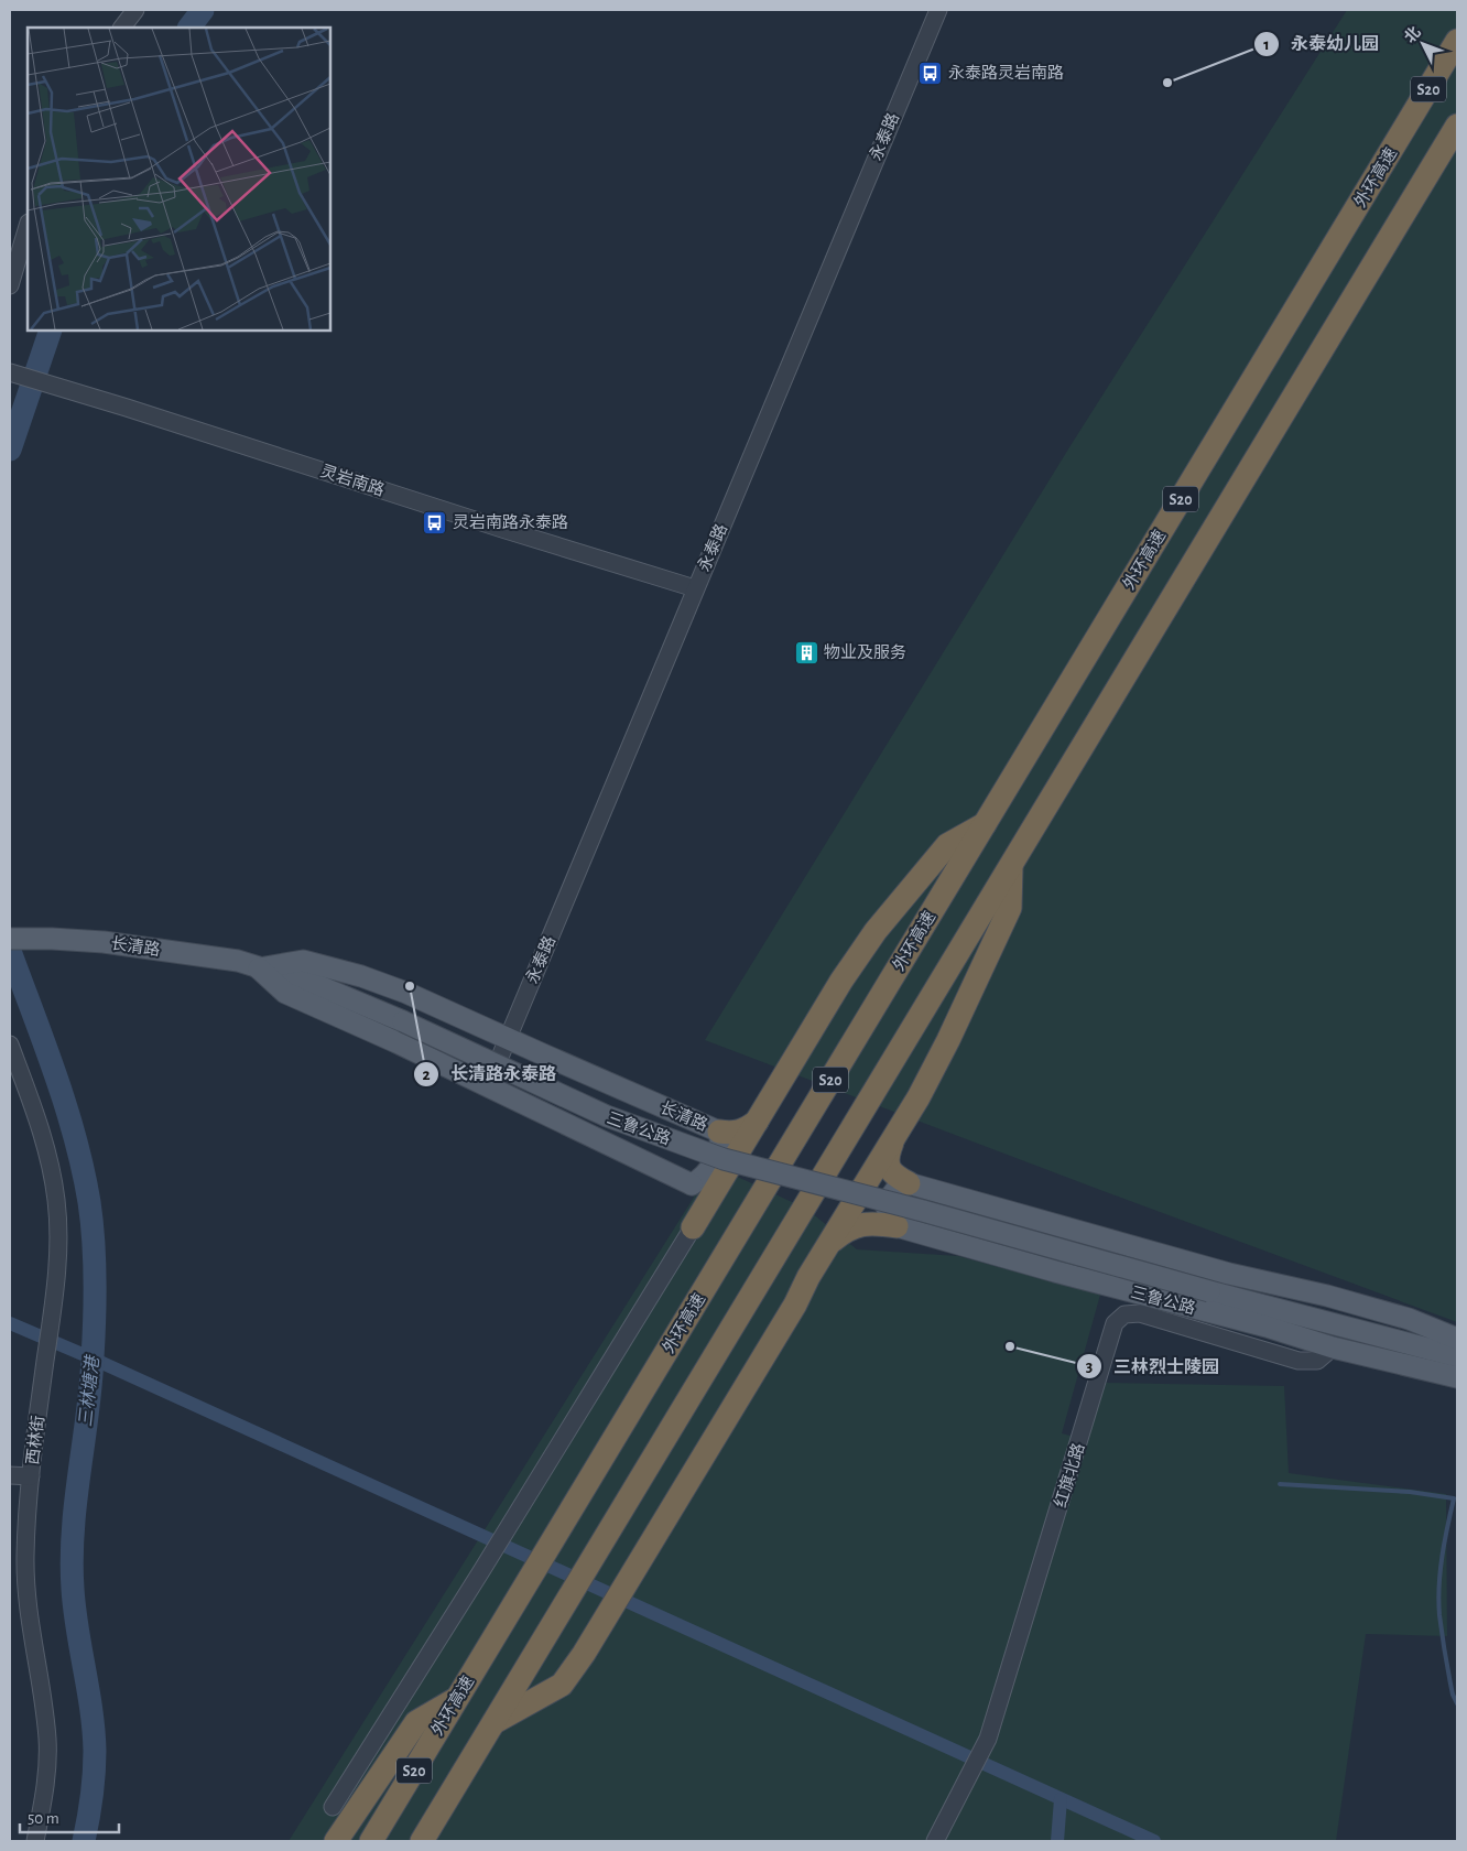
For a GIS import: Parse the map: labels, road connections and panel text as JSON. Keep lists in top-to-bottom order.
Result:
{
  "streets": {
    "highway": ["S20", "外环高速"],
    "main road": ["长清路", "三鲁公路"],
    "street": [
      "永泰路",
      "灵岩南路",
      "西林街",
      "红旗北路"
    ]
  },
  "crossings": [
    ["永泰路", "灵岩南路"],
    ["永泰路", "长清路"],
    ["长清路", "三鲁公路"],
    ["三鲁公路", "红旗北路"]
  ],
  "water": ["三林塘港"],
  "places": {
    "bus stop": ["永泰路灵岩南路", "灵岩南路永泰路"],
    "other": ["永泰幼儿园", "长清路永泰路", "三林烈士陵园"],
    "building": ["物业及服务"]
  },
  "scale_bar": "50 m",
  "north": "top left"
}
